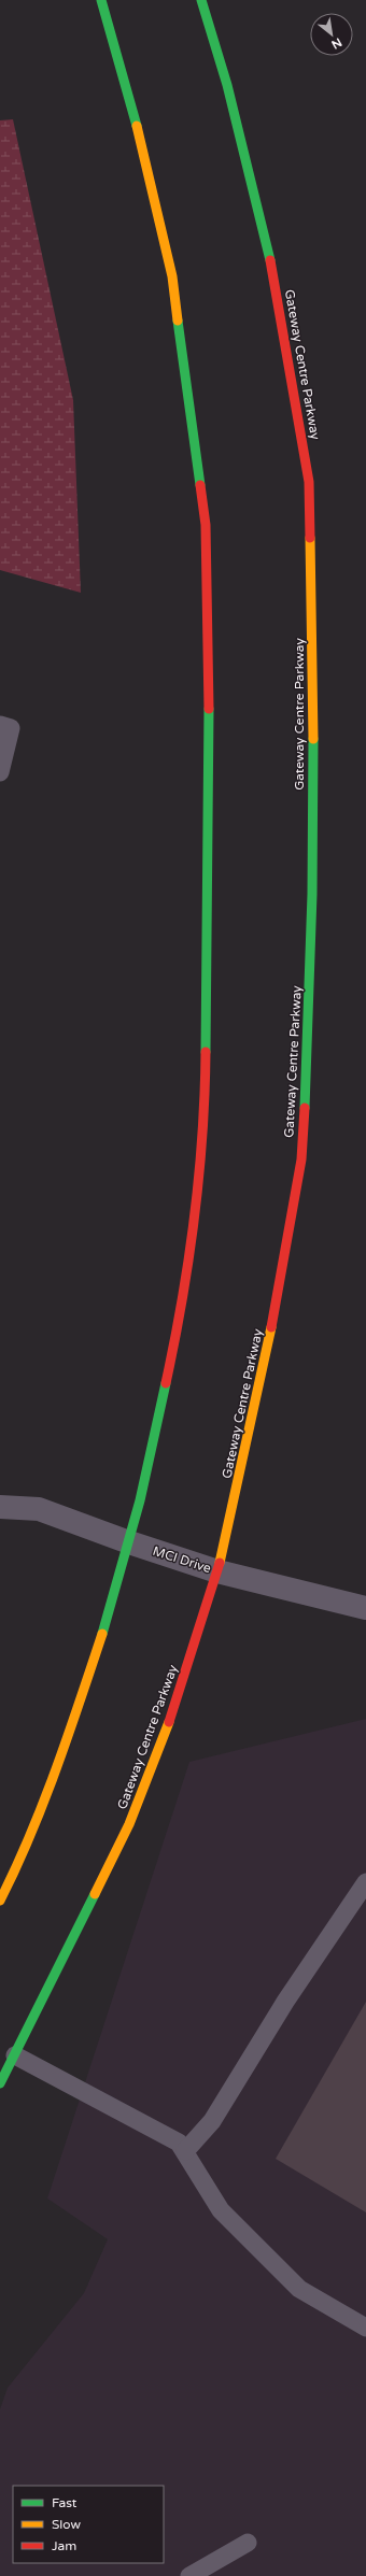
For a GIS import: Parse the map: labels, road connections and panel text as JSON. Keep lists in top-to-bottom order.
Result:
{
  "streets": {
    "street": ["Gateway Centre Parkway", "MCI Drive"]
  },
  "crossings": [
    ["Gateway Centre Parkway", "MCI Drive"]
  ],
  "legend": ["Fast", "Slow", "Jam"],
  "north": "bottom right"
}
